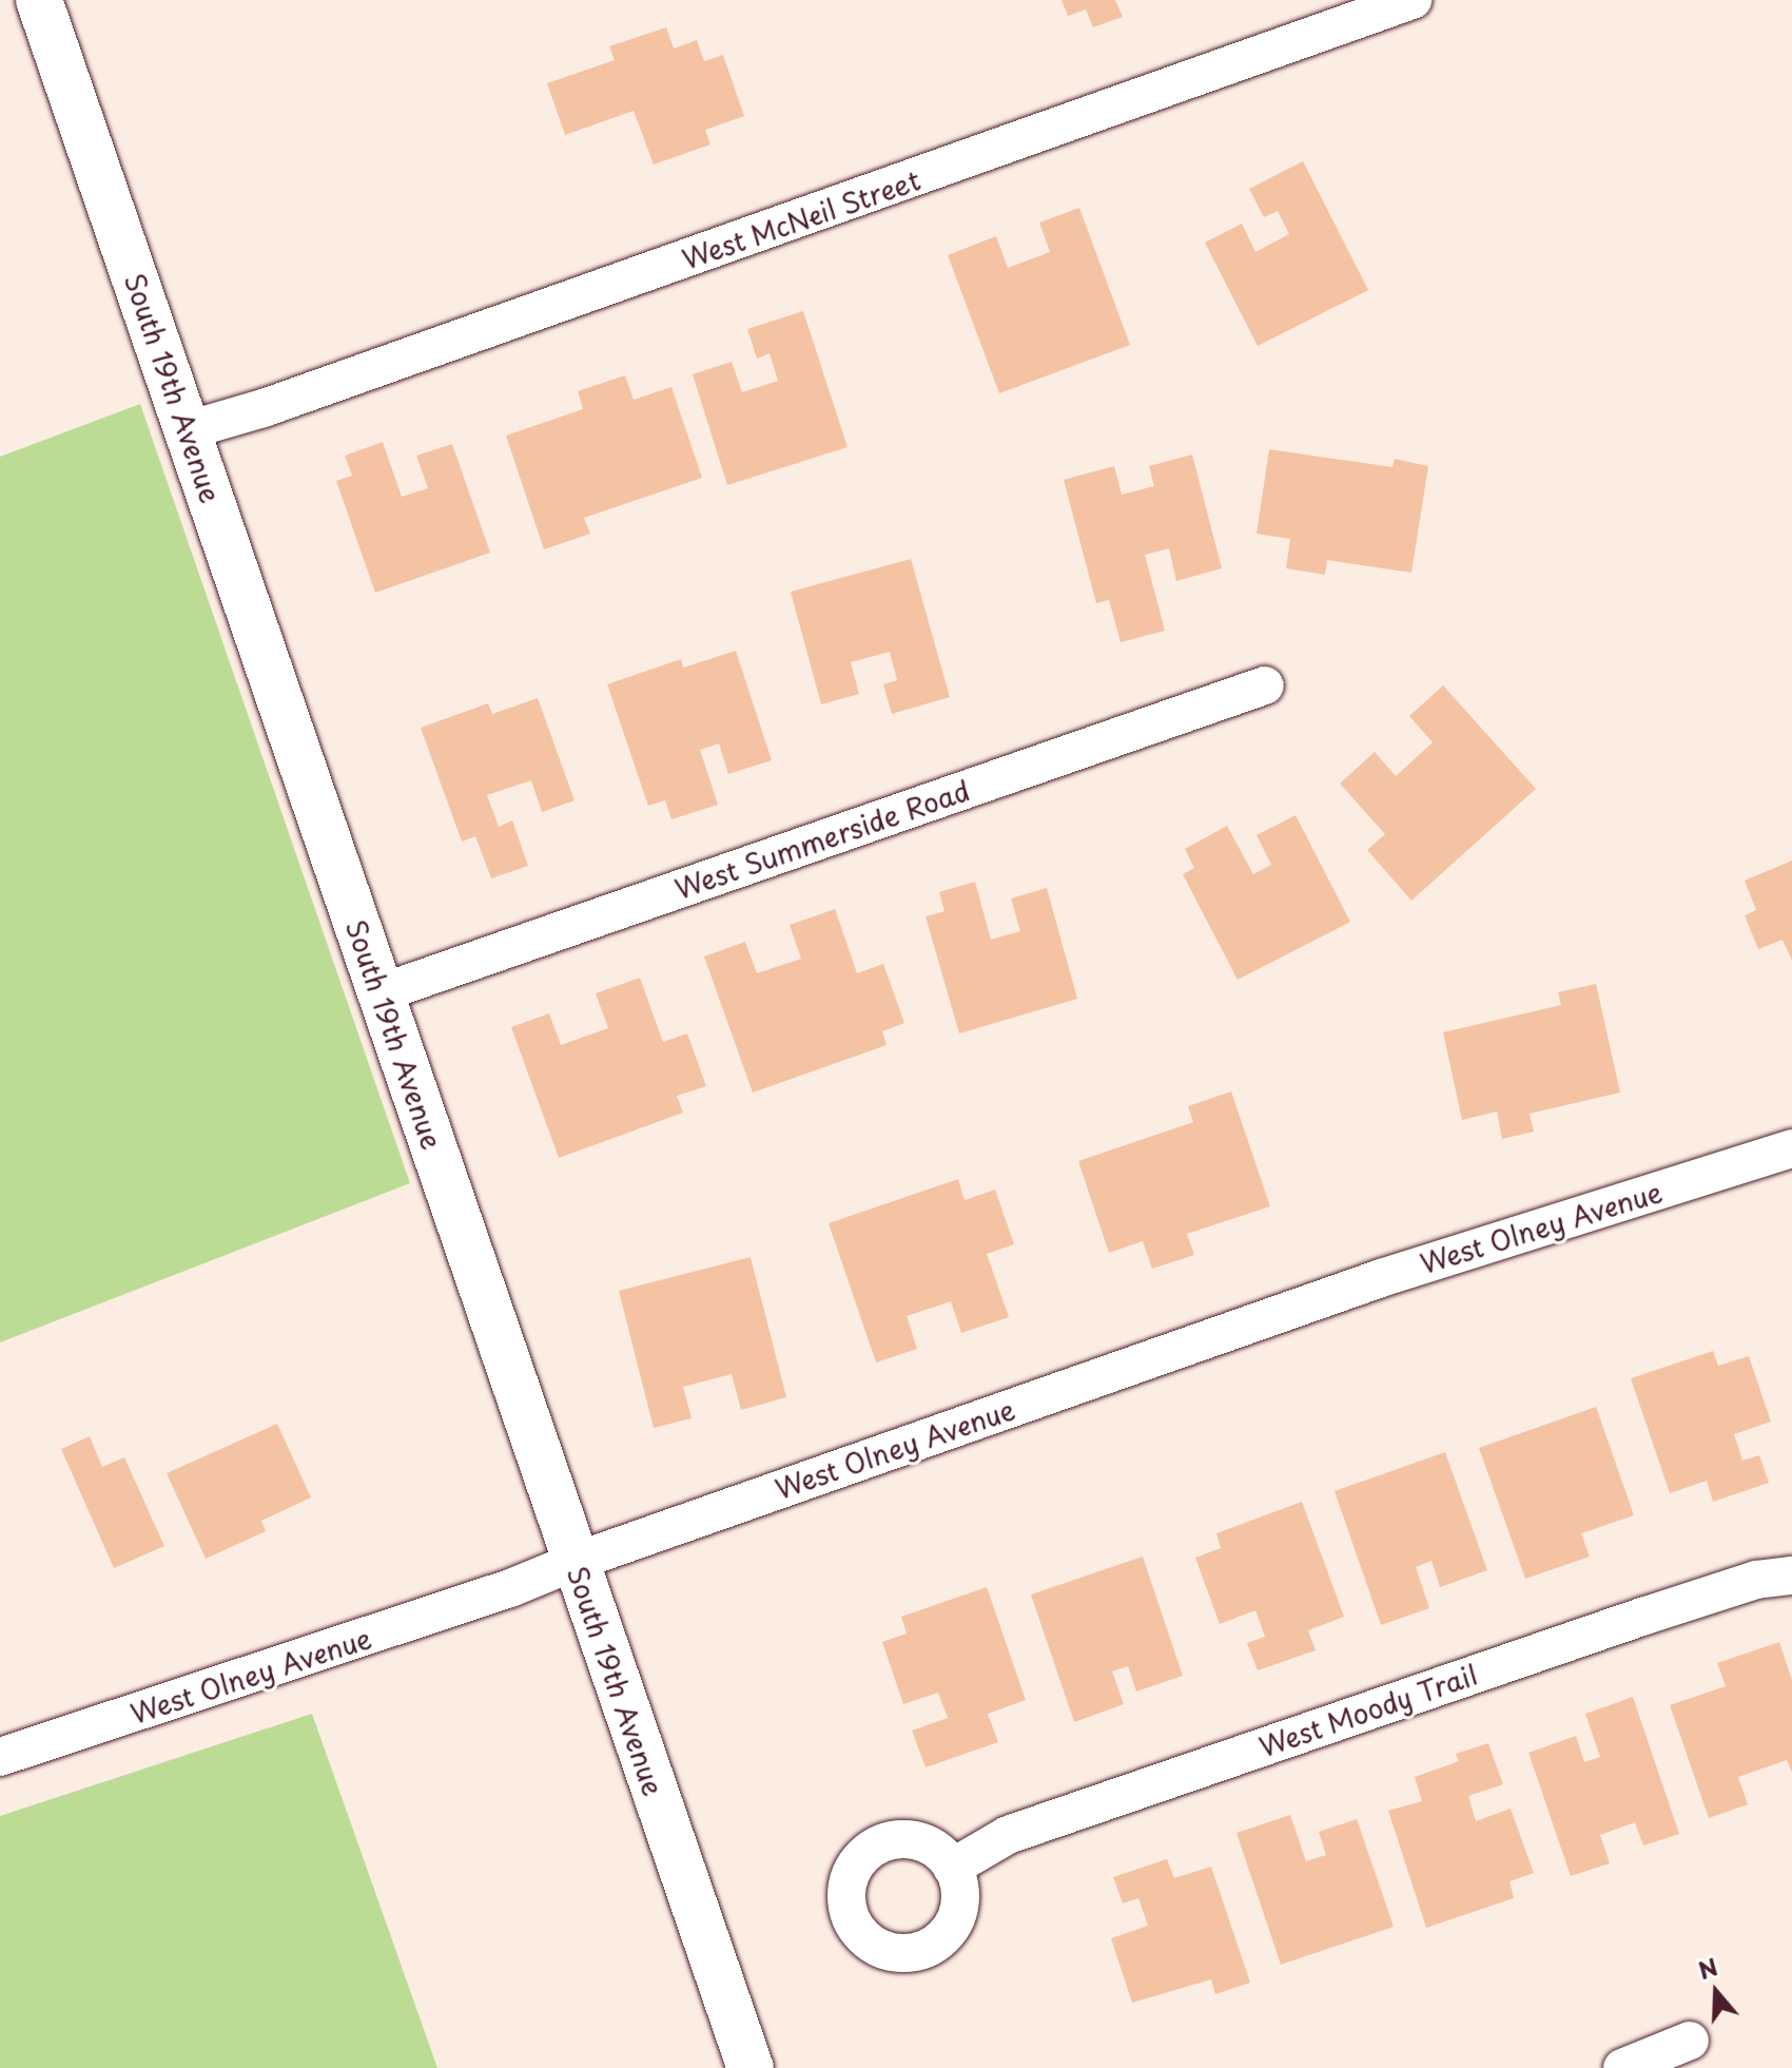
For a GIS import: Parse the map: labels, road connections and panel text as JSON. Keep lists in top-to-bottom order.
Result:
{
  "streets": {
    "street": [
      "West McNeil Street",
      "South 19th Avenue",
      "West Summerside Road",
      "West Olney Avenue",
      "West Moody Trail"
    ]
  },
  "crossings": [
    ["West McNeil Street", "South 19th Avenue"],
    ["South 19th Avenue", "West Summerside Road"],
    ["South 19th Avenue", "West Olney Avenue"]
  ],
  "north": "top"
}
